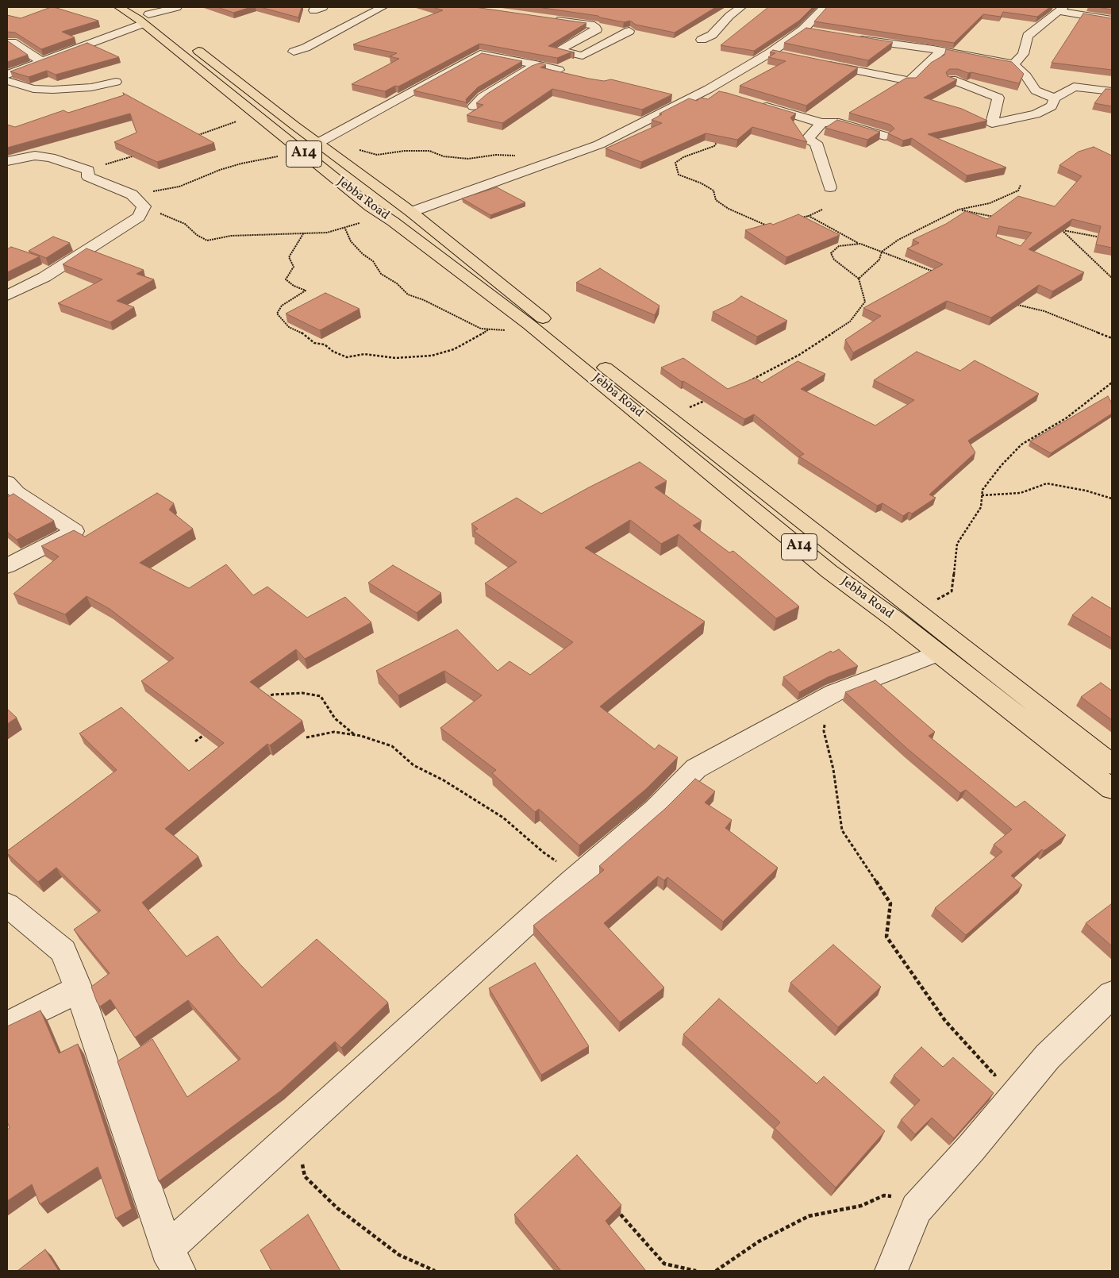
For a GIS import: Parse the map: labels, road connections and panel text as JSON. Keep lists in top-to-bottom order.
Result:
{
  "streets": {
    "highway": ["A14", "Jebba Road"]
  }
}
